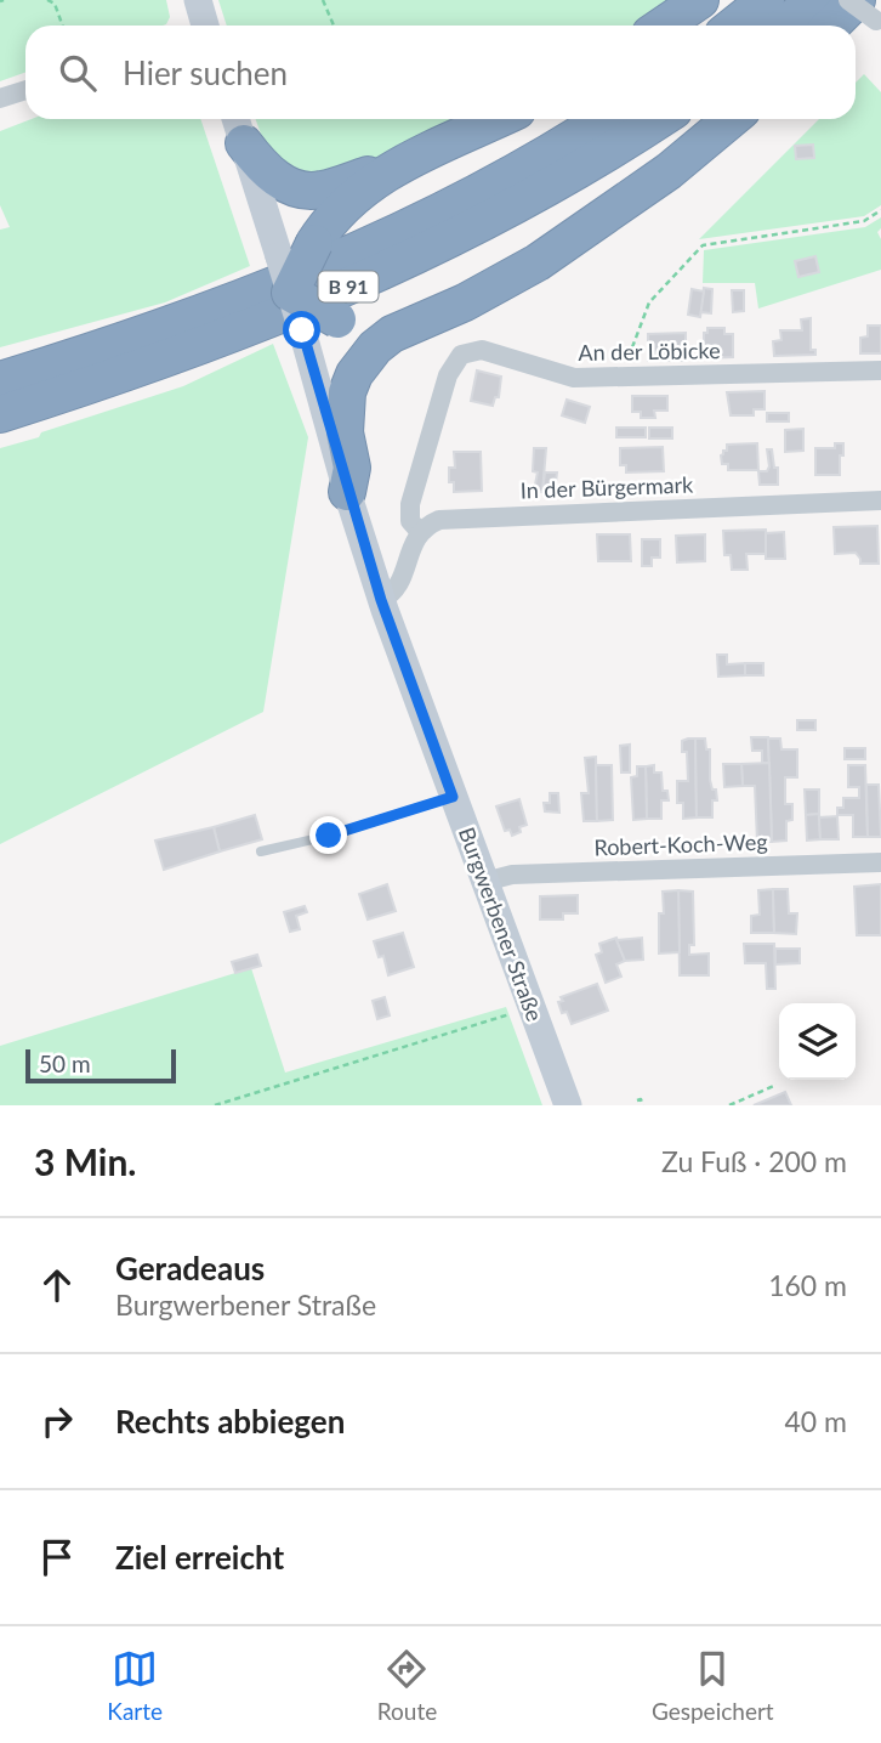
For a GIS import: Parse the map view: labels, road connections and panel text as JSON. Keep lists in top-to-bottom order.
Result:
{
  "streets": {
    "highway": ["B 91"],
    "main road": ["Burgwerbener Straße"],
    "street": ["An der Löbicke", "In der Bürgermark", "Robert-Koch-Weg"]
  },
  "crossings": [
    ["An der Löbicke", "In der Bürgermark"],
    ["Robert-Koch-Weg", "Burgwerbener Straße"]
  ],
  "scale_bar": "50 m",
  "page": {
    "search": "Hier suchen",
    "scale": "50 m",
    "heading": ["3 Min.", "Zu Fuß · 200 m"],
    "list": [
      ["Geradeaus", "Burgwerbener Straße", "160 m"],
      ["Rechts abbiegen", "40 m"],
      "Ziel erreicht"
    ],
    "nav": ["Karte", "Route", "Gespeichert"]
  }
}
